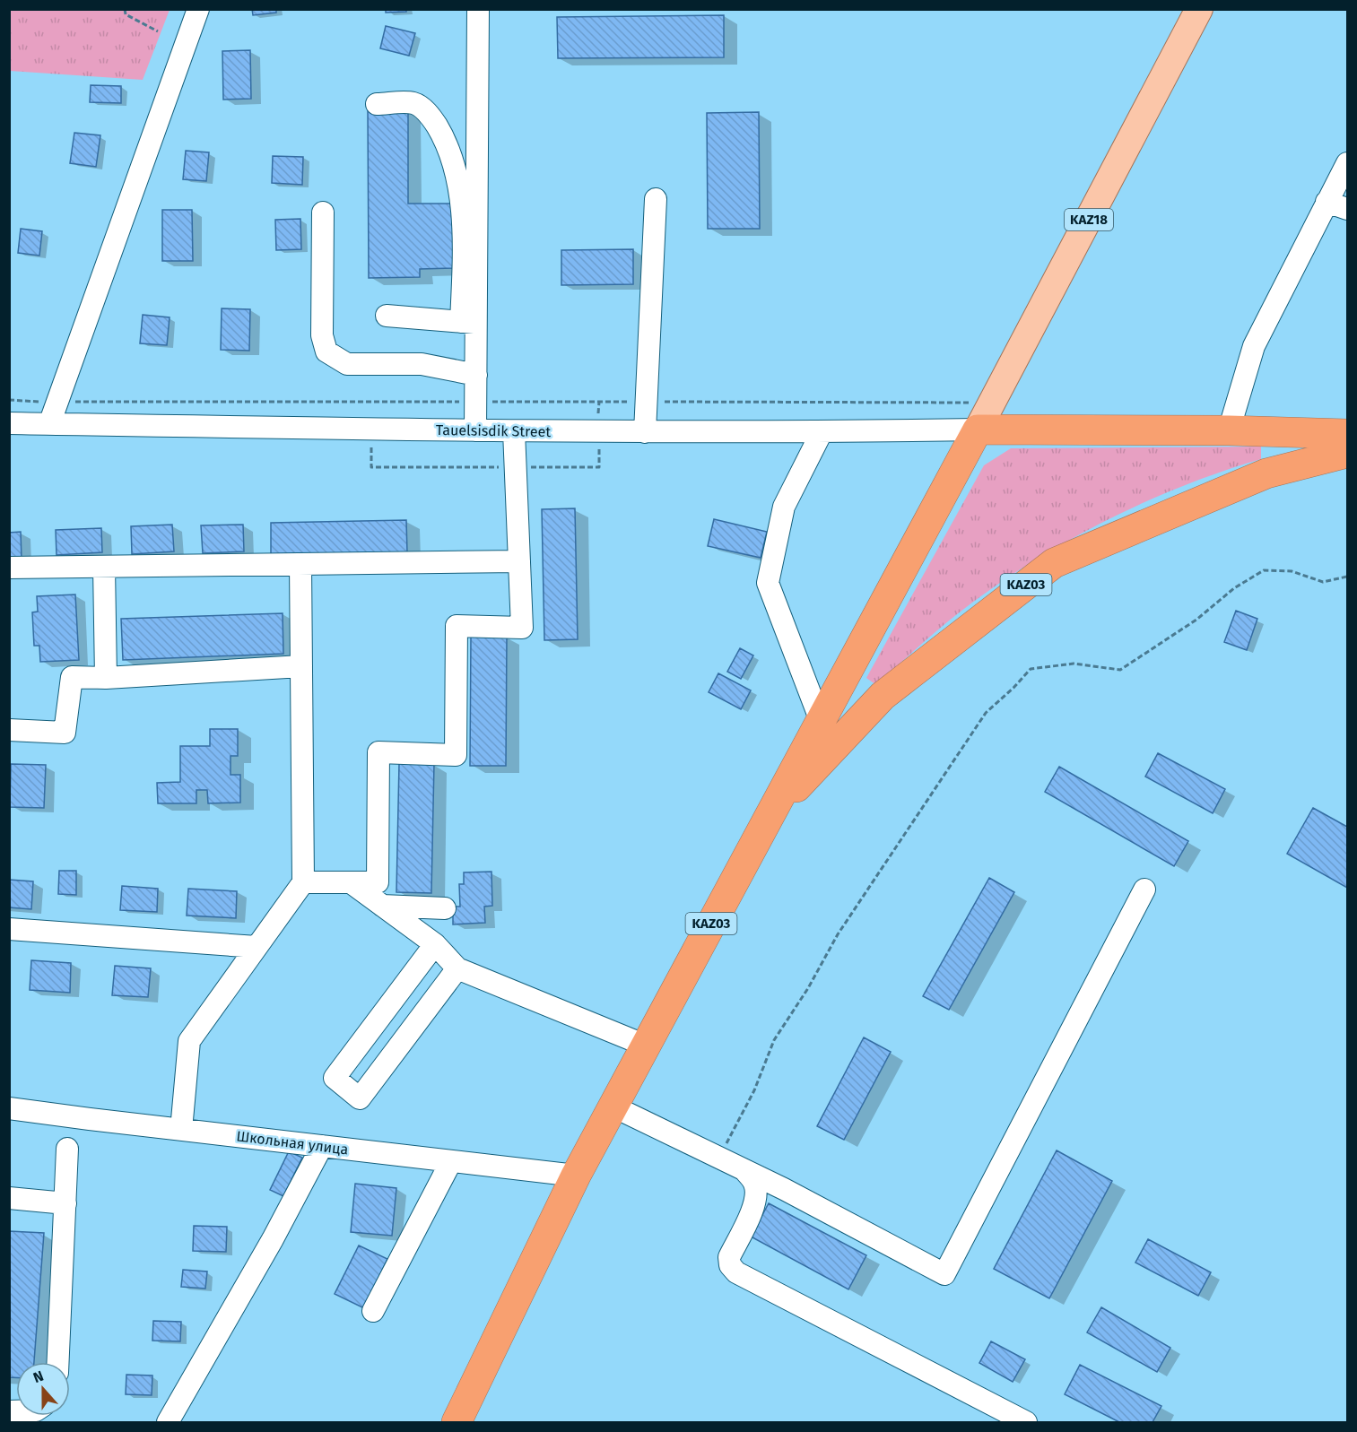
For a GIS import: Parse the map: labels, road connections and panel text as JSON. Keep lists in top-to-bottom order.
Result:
{
  "streets": {
    "highway": ["KАZ03"],
    "main road": ["KAZ18"],
    "street": ["Tauelsisdik Street", "Школьная улица"]
  },
  "crossings": [
    ["KAZ18", "Tauelsisdik Street"],
    ["KAZ18", "KАZ03"],
    ["Tauelsisdik Street", "KАZ03"],
    ["KАZ03", "Школьная улица"]
  ],
  "north": "top"
}
